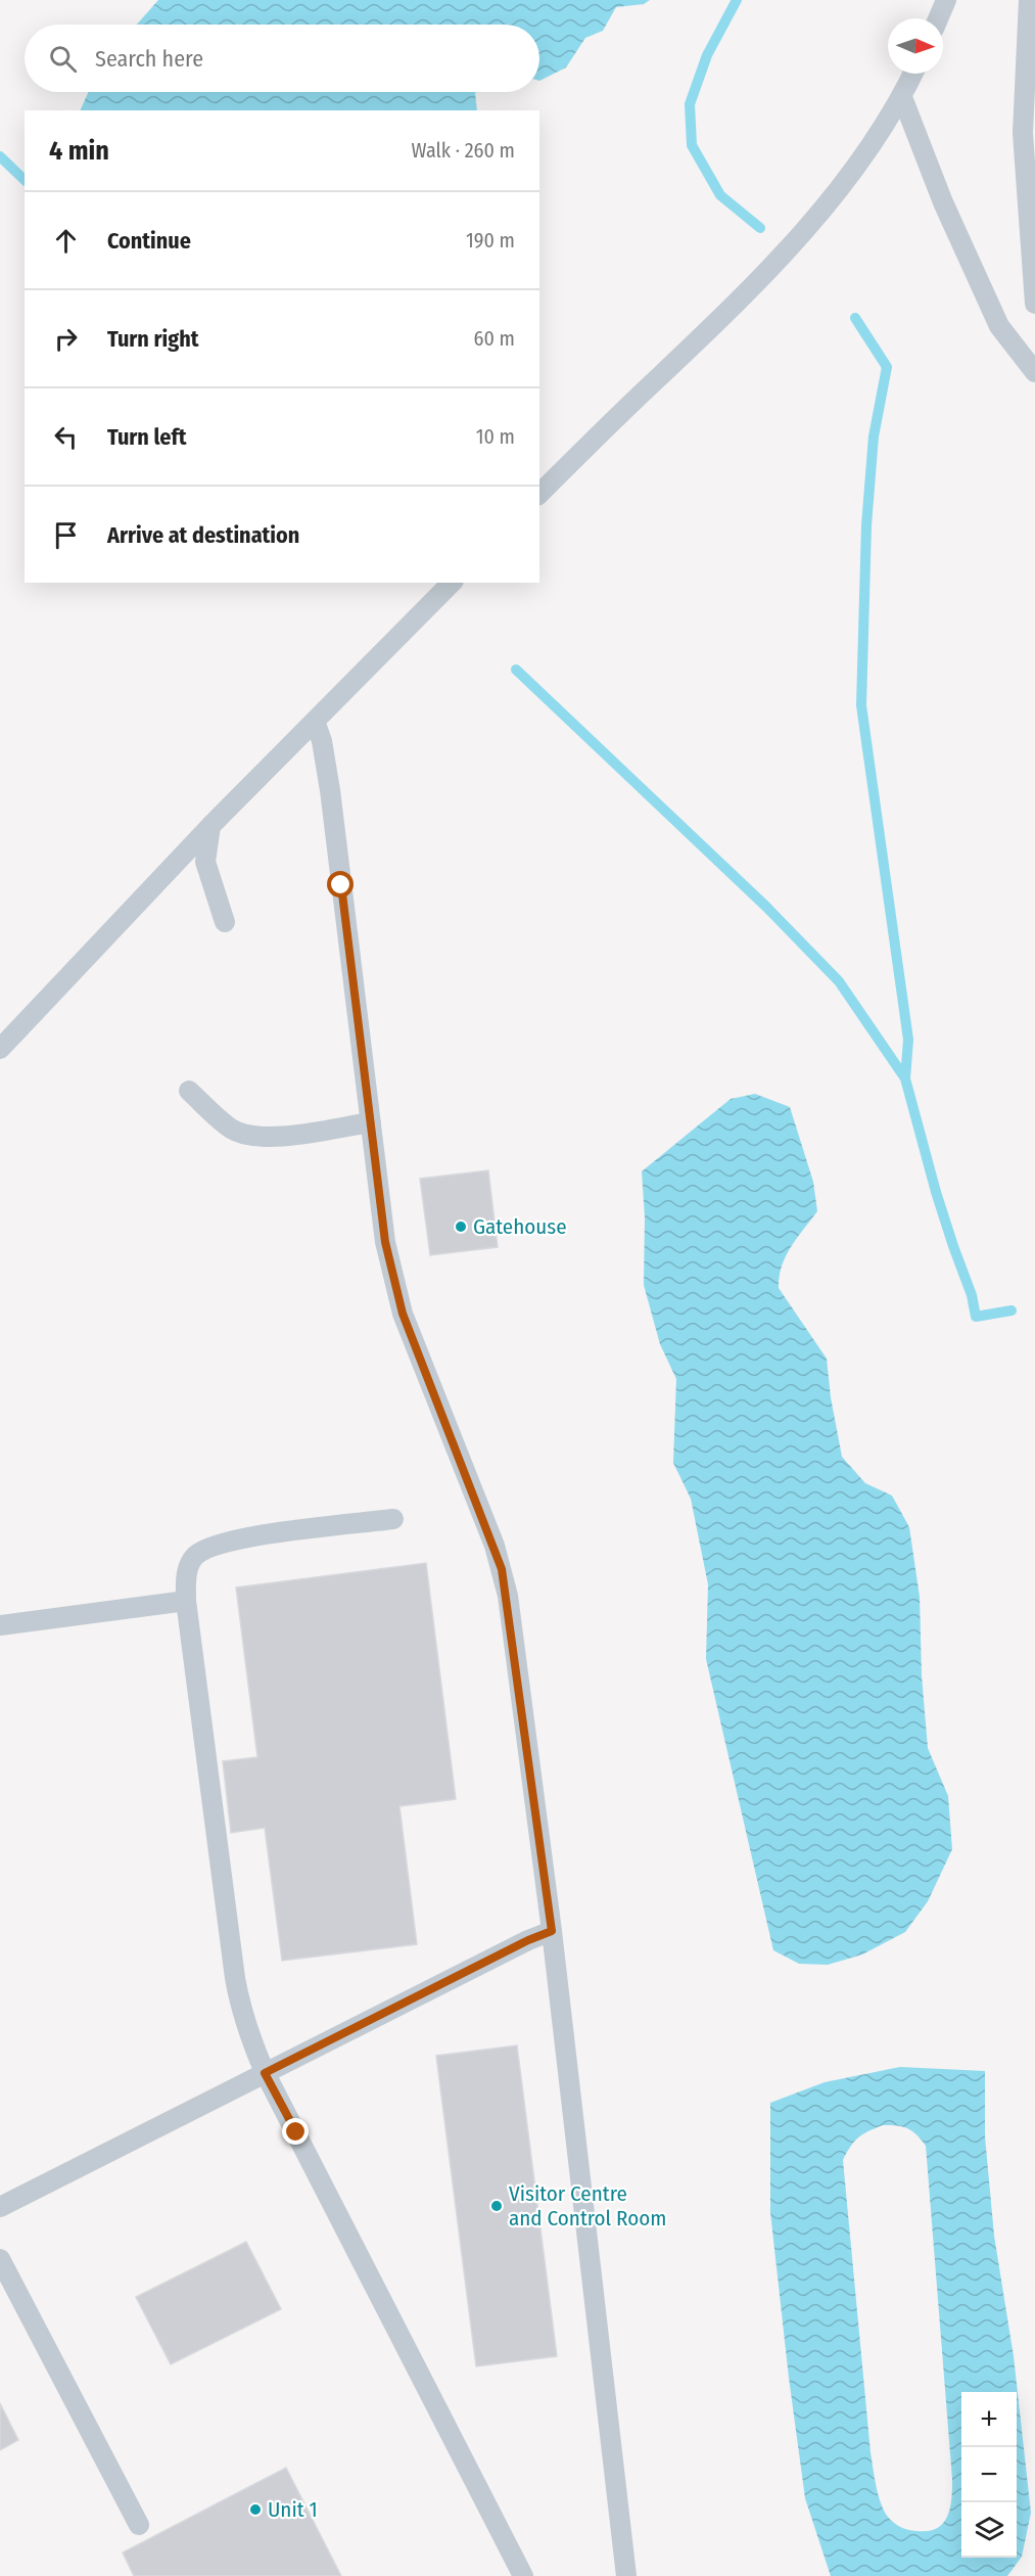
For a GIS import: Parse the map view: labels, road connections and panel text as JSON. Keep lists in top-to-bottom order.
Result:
{
  "places": ["Gatehouse", "Visitor Centre and Control Room", "Unit 1"],
  "north": "right",
  "page": {
    "search": "Search here",
    "heading": ["4 min", "Walk · 260 m"],
    "list": [
      ["Continue", "190 m"],
      ["Turn right", "60 m"],
      ["Turn left", "10 m"],
      "Arrive at destination"
    ],
    "map_buttons": ["+", "−"]
  }
}
